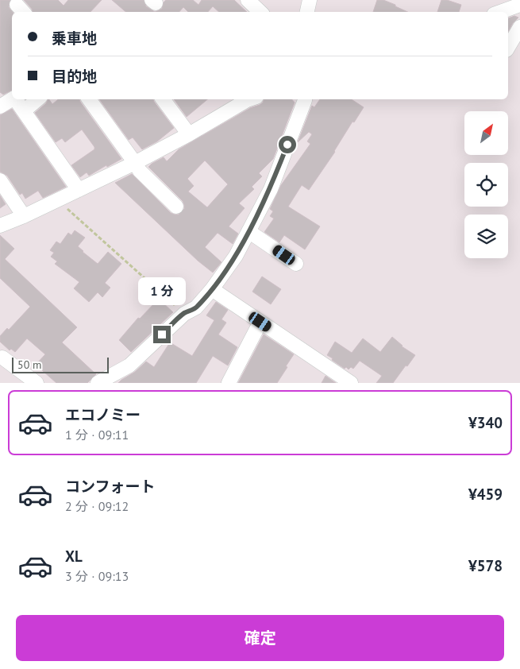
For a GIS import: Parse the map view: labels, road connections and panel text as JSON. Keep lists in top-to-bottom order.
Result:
{
  "scale_bar": "50 m",
  "north": "top right",
  "page": {
    "banner": ["乗車地", "目的地"],
    "bubble": "1 分",
    "scale": "50 m",
    "list": [
      {
        "name": "エコノミー",
        "note": "1 分 · 09:11",
        "value": "¥340"
      },
      {
        "name": "コンフォート",
        "note": "2 分 · 09:12",
        "value": "¥459"
      },
      {
        "name": "XL",
        "note": "3 分 · 09:13",
        "value": "¥578"
      }
    ],
    "buttons": "確定"
  }
}
